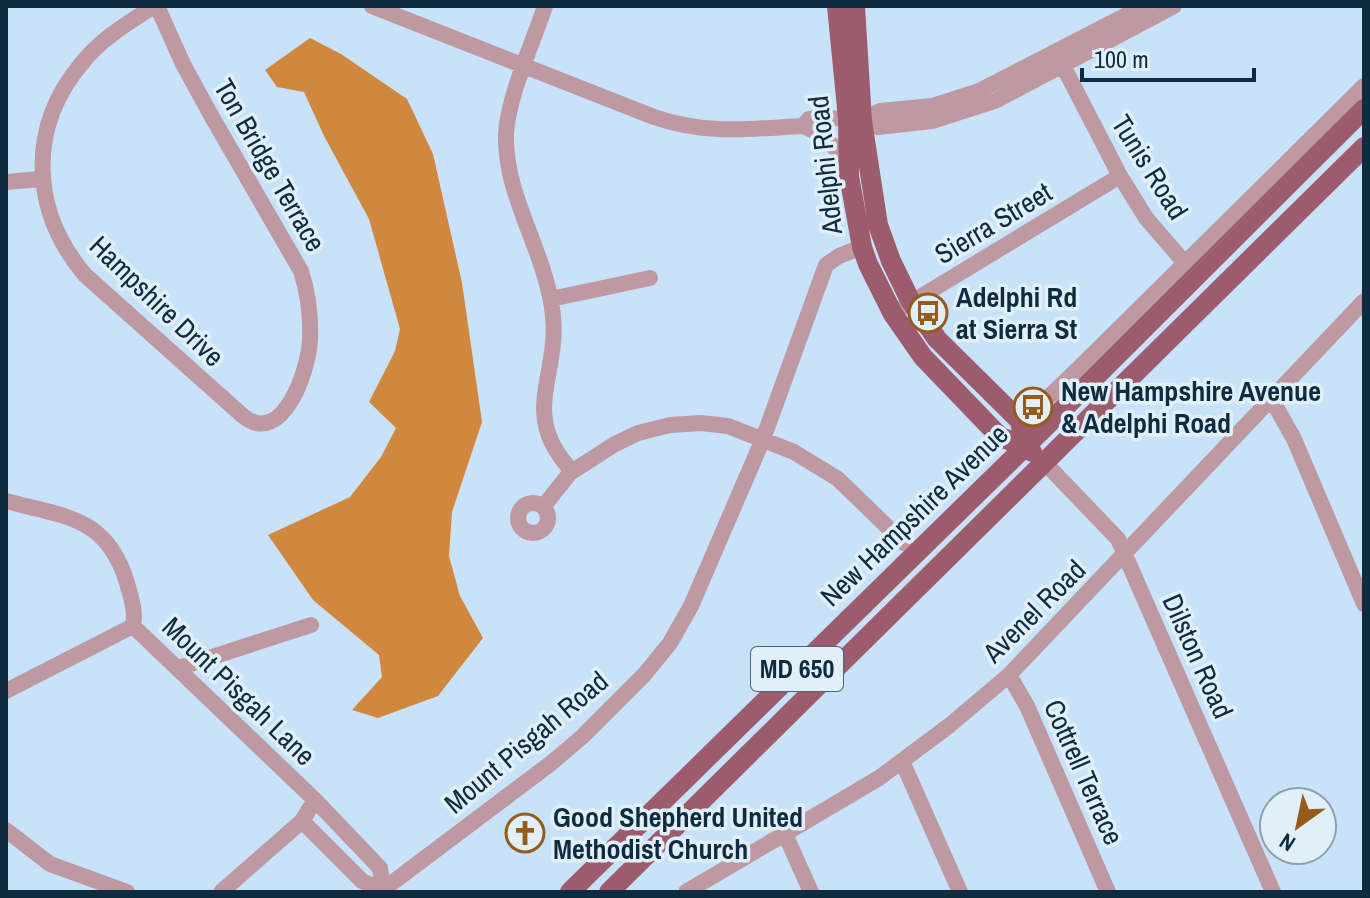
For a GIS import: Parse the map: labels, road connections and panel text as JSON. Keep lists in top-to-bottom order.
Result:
{
  "streets": {
    "main road": ["Adelphi Road", "New Hampshire Avenue", "MD 650"],
    "street": [
      "Ton Bridge Terrace",
      "Tunis Road",
      "Sierra Street",
      "Hampshire Drive",
      "Avenel Road",
      "Dilston Road",
      "Mount Pisgah Lane",
      "Mount Pisgah Road",
      "Cottrell Terrace"
    ]
  },
  "crossings": [
    ["Ton Bridge Terrace", "Hampshire Drive"],
    ["Adelphi Road", "Sierra Street"],
    ["Adelphi Road", "New Hampshire Avenue"],
    ["Adelphi Road", "Dilston Road"],
    ["Adelphi Road", "Mount Pisgah Road"],
    ["Tunis Road", "Sierra Street"],
    ["New Hampshire Avenue", "Dilston Road"],
    ["Avenel Road", "Dilston Road"],
    ["Avenel Road", "Cottrell Terrace"],
    ["Mount Pisgah Lane", "Mount Pisgah Road"]
  ],
  "places": {
    "bus stop": ["Adelphi Rd at Sierra St", "New Hampshire Avenue & Adelphi Road"],
    "church": ["Good Shepherd United Methodist Church"]
  },
  "scale_bar": "100 m",
  "north": "bottom left"
}
